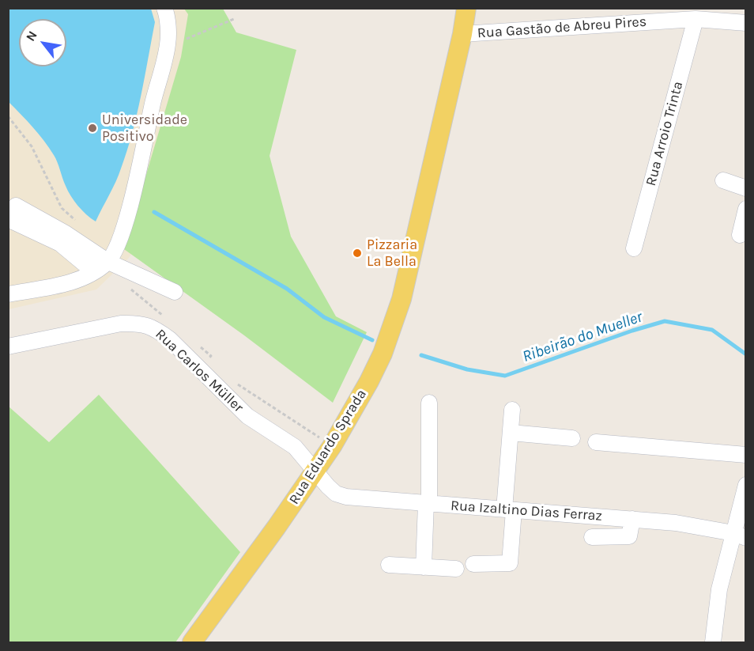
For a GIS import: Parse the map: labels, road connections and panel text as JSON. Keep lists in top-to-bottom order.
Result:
{
  "streets": {
    "main road": ["Rua Eduardo Sprada"],
    "street": [
      "Rua Gastão de Abreu Pires",
      "Rua Arroio Trinta",
      "Rua Carlos Müller",
      "Rua Izaltino Dias Ferraz"
    ]
  },
  "crossings": [
    ["Rua Gastão de Abreu Pires", "Rua Arroio Trinta"],
    ["Rua Gastão de Abreu Pires", "Rua Eduardo Sprada"],
    ["Rua Carlos Müller", "Rua Eduardo Sprada"],
    ["Rua Carlos Müller", "Rua Izaltino Dias Ferraz"],
    ["Rua Eduardo Sprada", "Rua Izaltino Dias Ferraz"]
  ],
  "water": ["Ribeirão do Mueller"],
  "places": ["Universidade Positivo", "Pizzaria La Bella"],
  "north": "top left"
}
